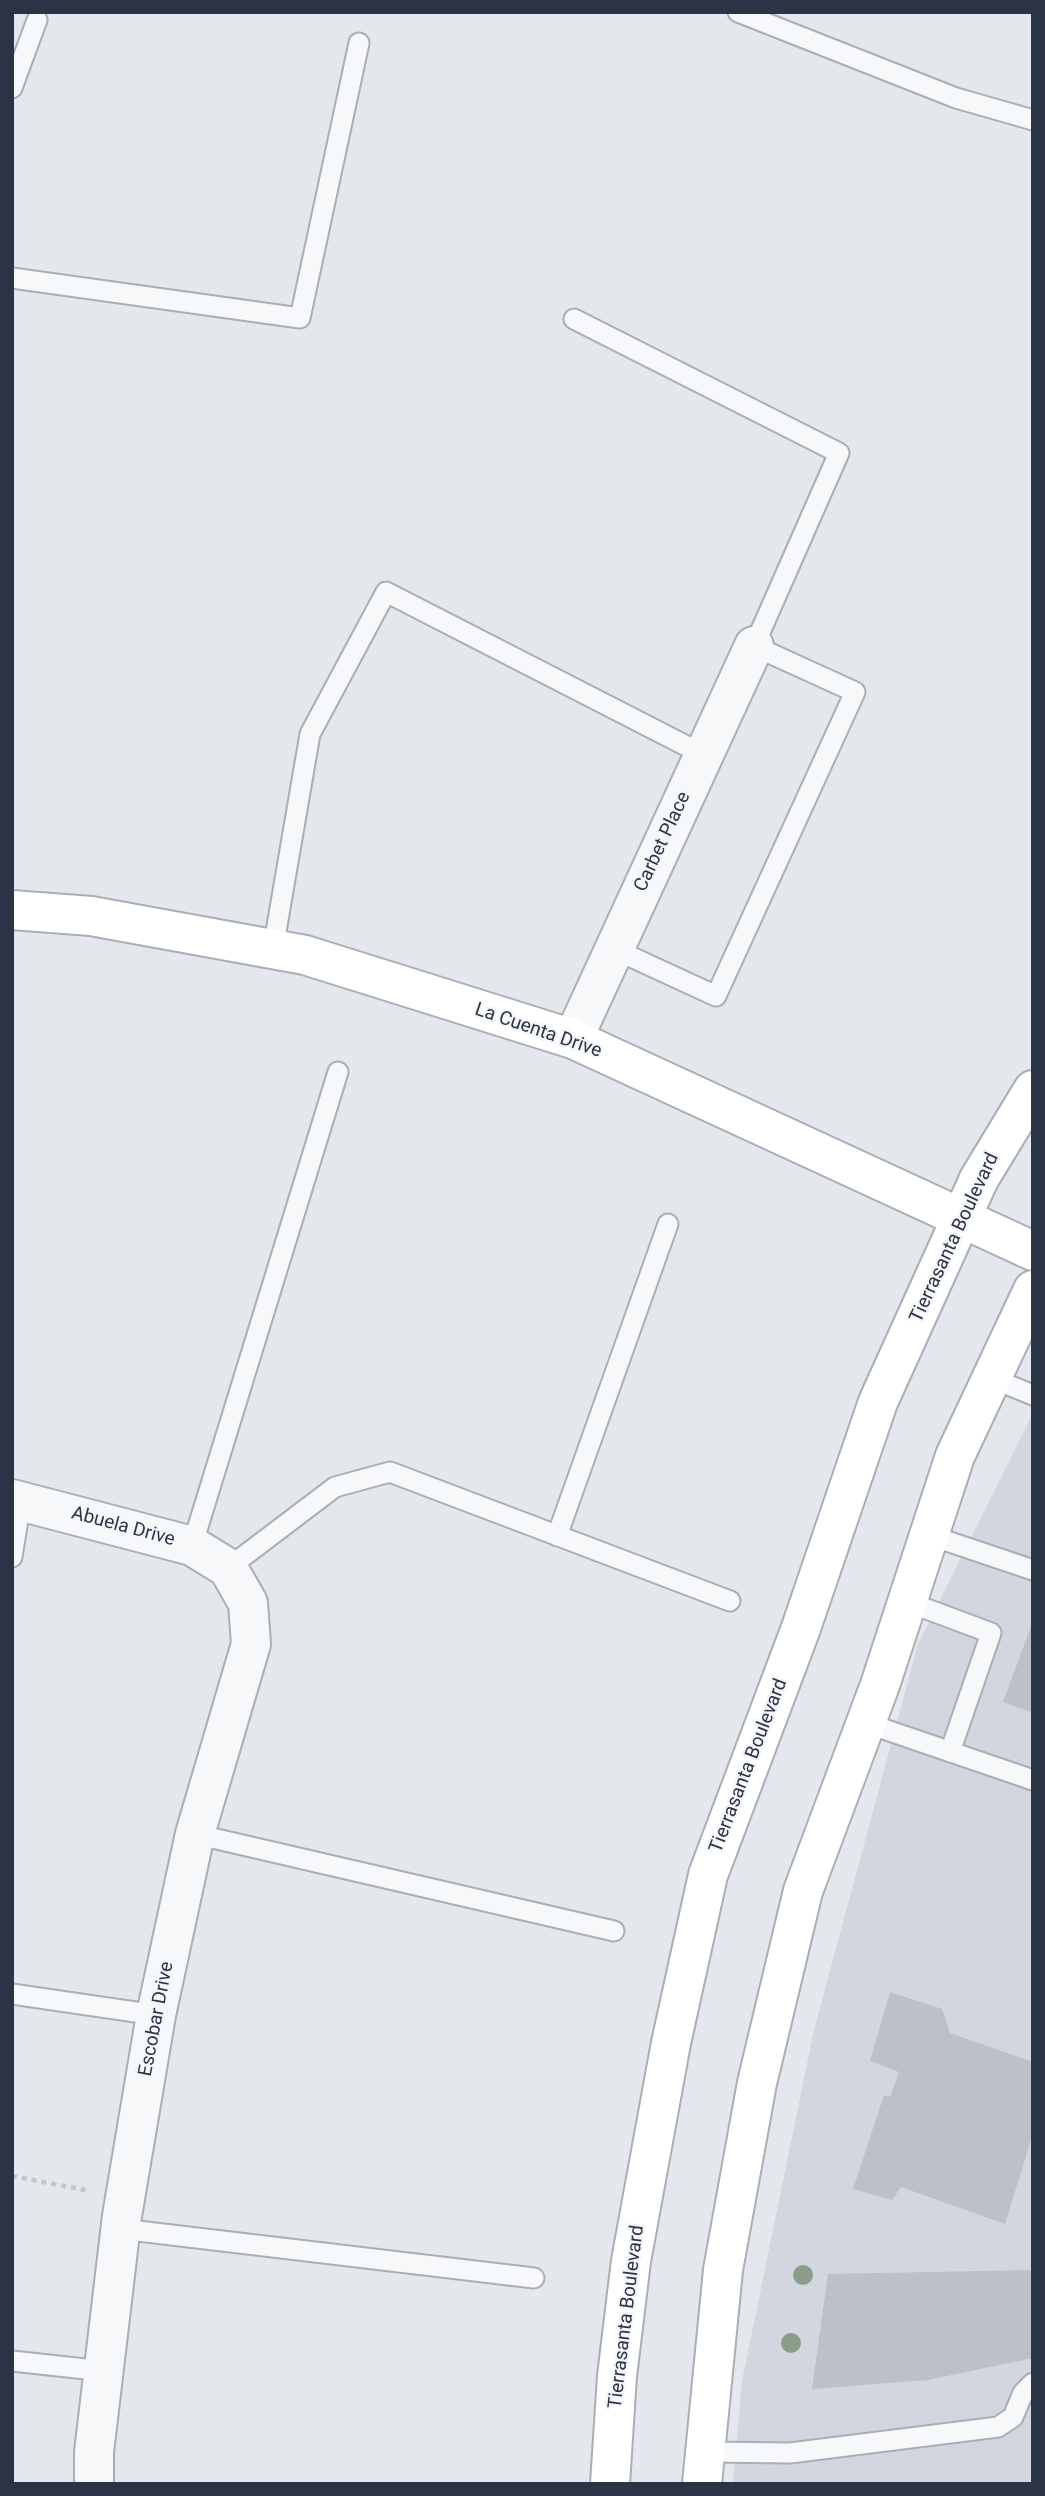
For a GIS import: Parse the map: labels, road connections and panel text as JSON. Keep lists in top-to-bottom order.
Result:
{
  "streets": {
    "main road": ["La Cuenta Drive", "Tierrasanta Boulevard"],
    "street": ["Carbet Place", "Abuela Drive", "Escobar Drive"]
  },
  "crossings": [
    ["Carbet Place", "La Cuenta Drive"],
    ["La Cuenta Drive", "Tierrasanta Boulevard"],
    ["Abuela Drive", "Escobar Drive"]
  ]
}
